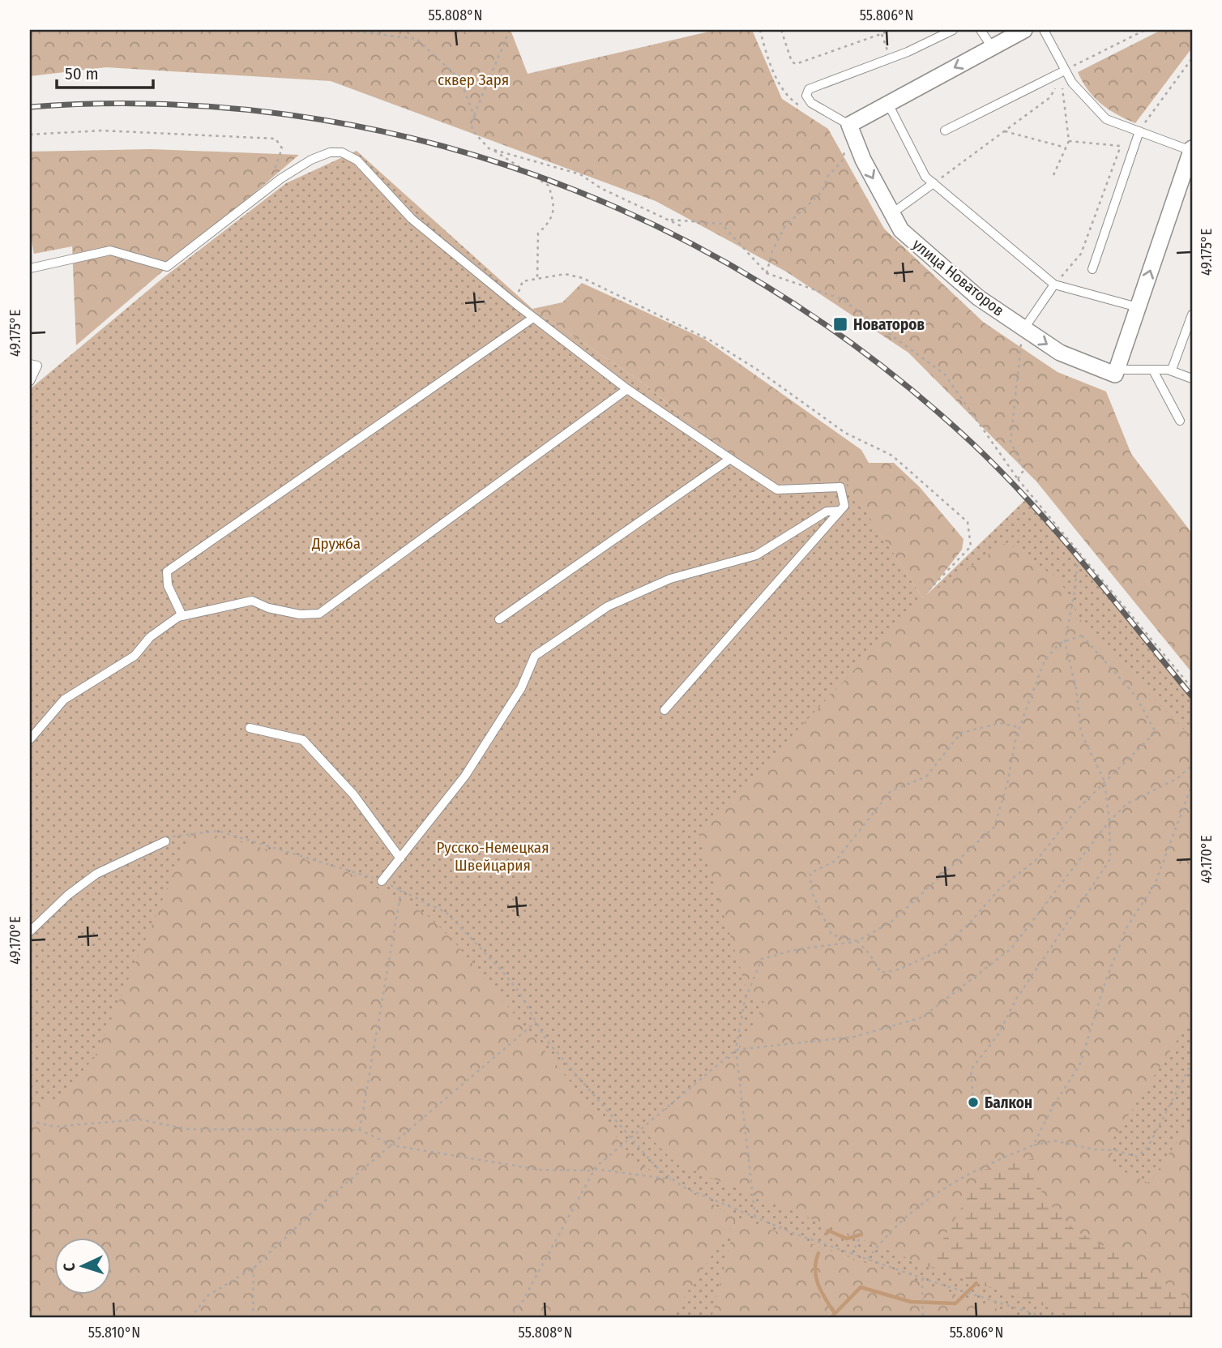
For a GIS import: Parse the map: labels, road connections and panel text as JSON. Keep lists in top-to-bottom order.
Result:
{
  "streets": {
    "street": ["улица Новаторов"]
  },
  "one_way": ["улица Новаторов"],
  "parks": ["сквер Заря", "Дружба", "Русско-Немецкая Швейцария"],
  "places": {
    "transit": ["Новаторов"],
    "other": ["Балкон"]
  },
  "scale_bar": "50 m",
  "north": "left",
  "coordinates": [
    "55.808°N",
    "55.806°N",
    "49.175°E",
    "49.170°E",
    "55.810°N"
  ]
}
